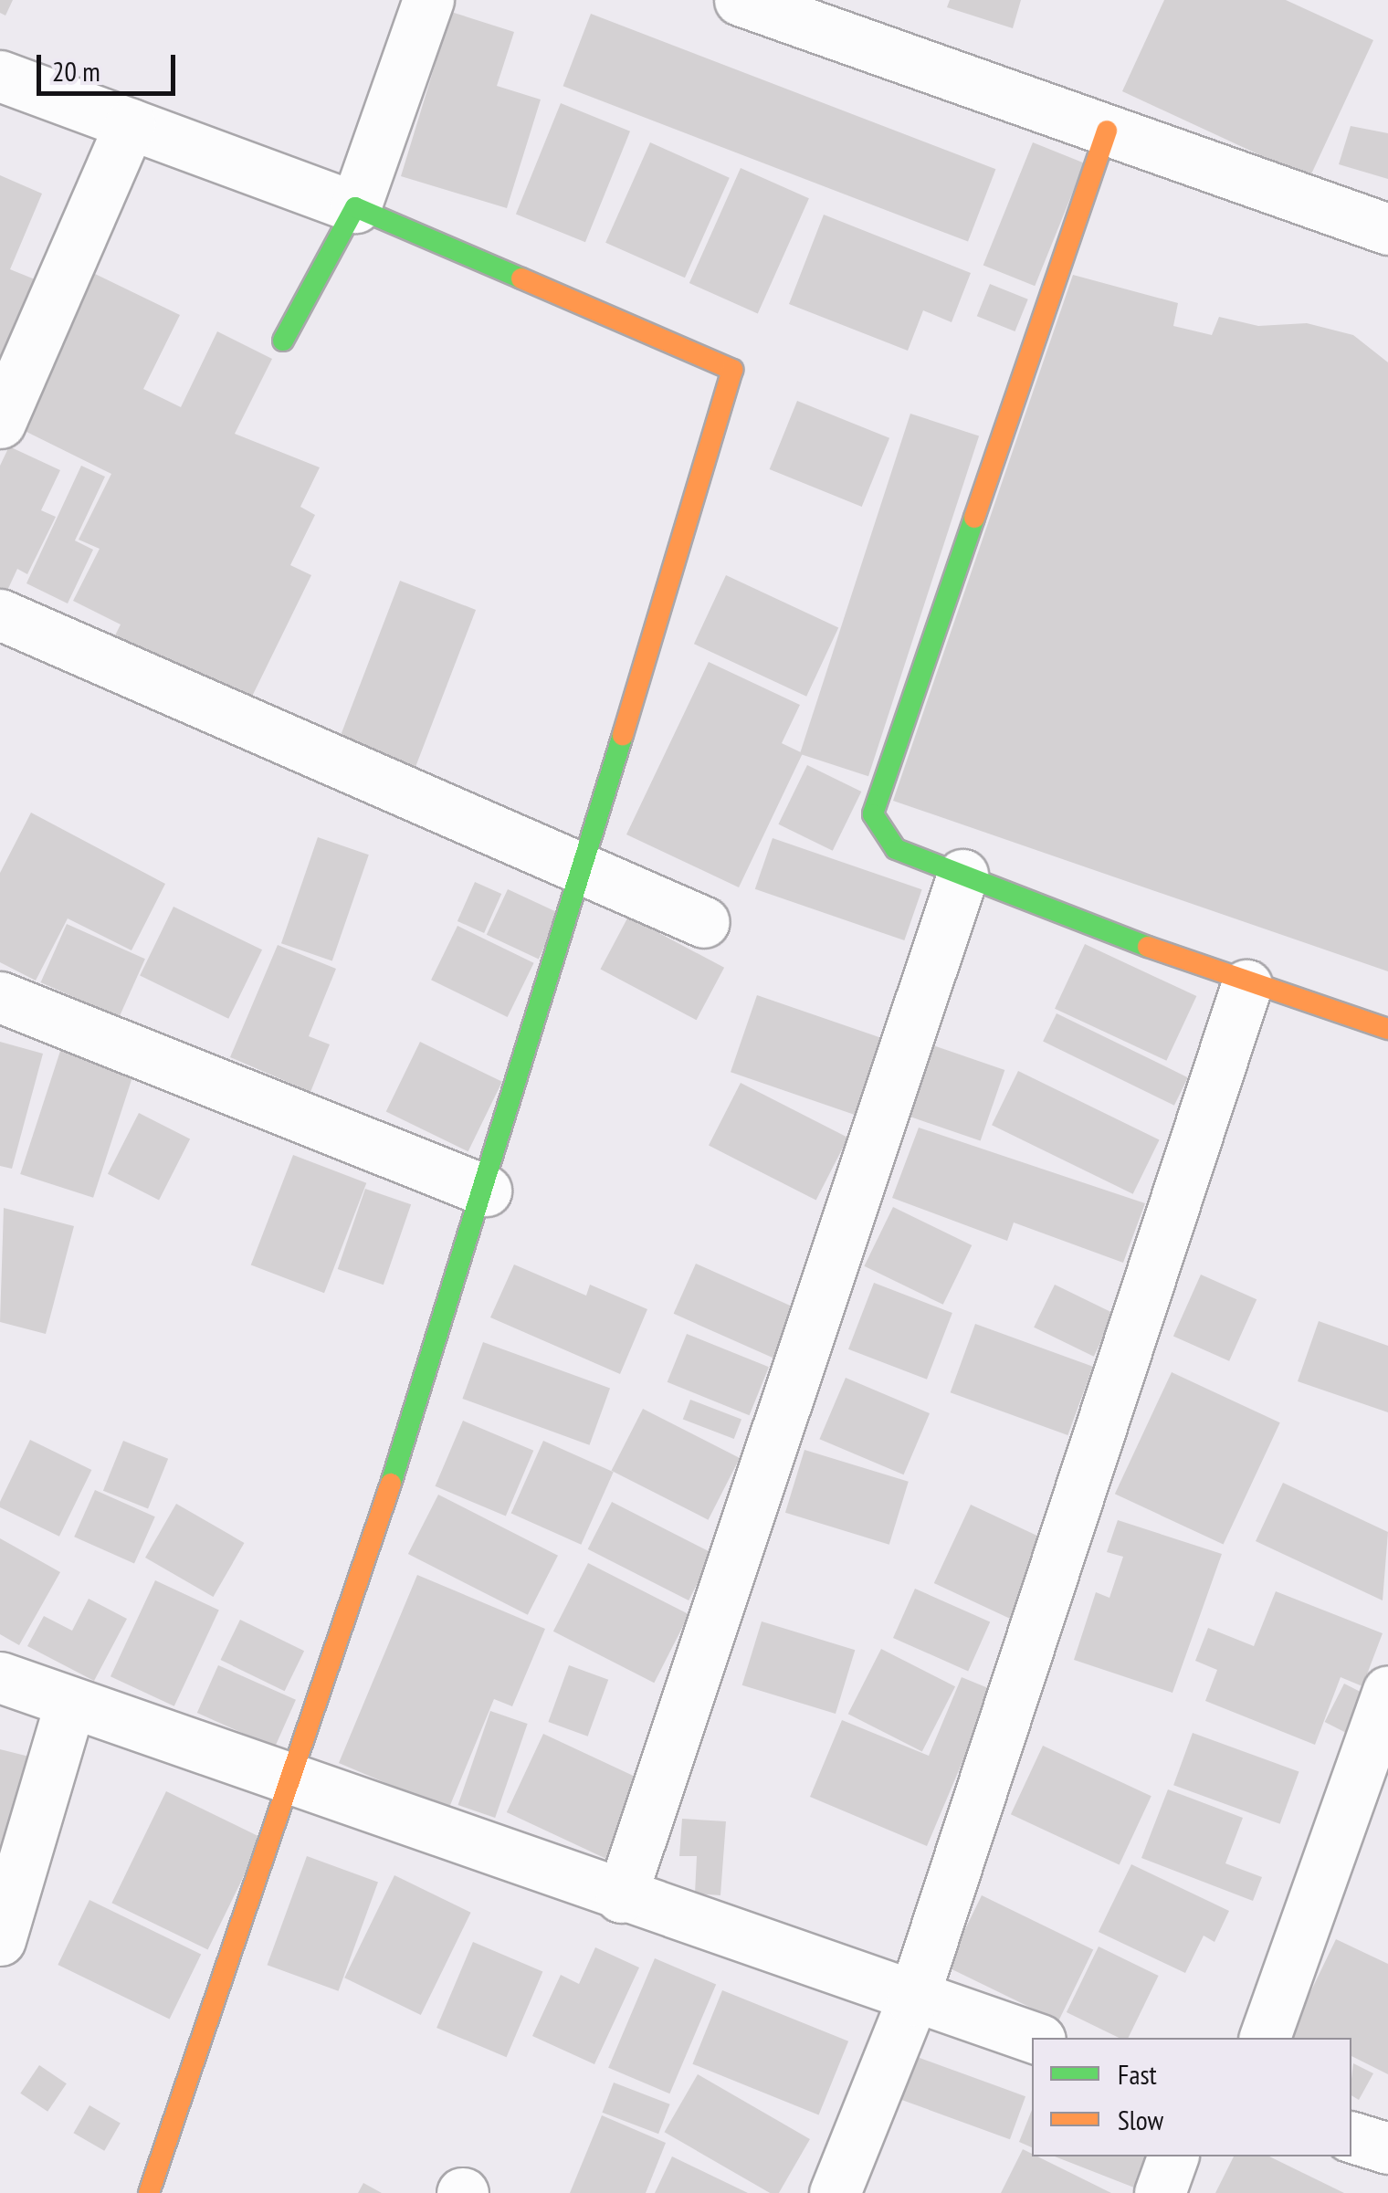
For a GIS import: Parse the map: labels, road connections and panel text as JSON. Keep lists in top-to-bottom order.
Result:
{
  "legend": ["Fast", "Slow"],
  "scale_bar": "20 m"
}
